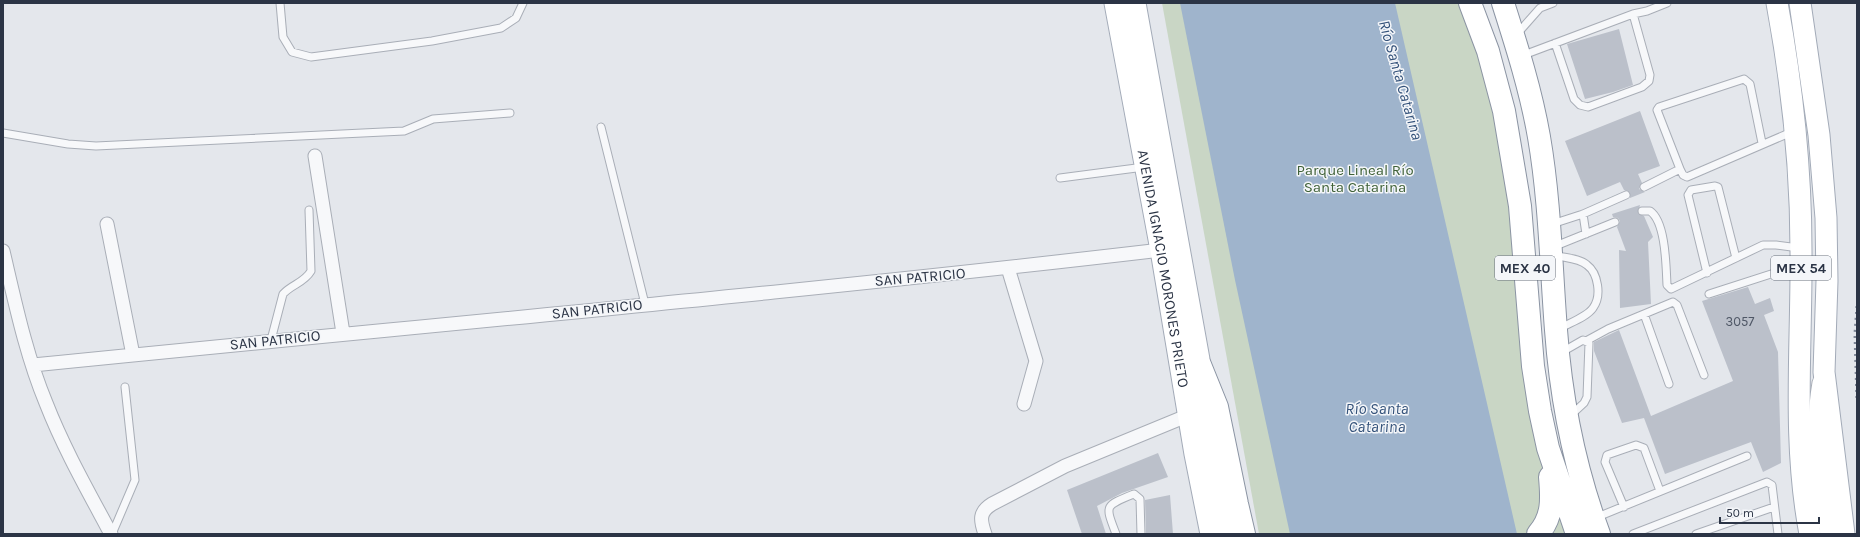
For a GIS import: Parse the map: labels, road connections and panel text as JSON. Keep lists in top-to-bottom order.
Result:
{
  "streets": {
    "highway": ["MEX 40"],
    "main road": ["AVENIDA IGNACIO MORONES PRIETO", "MEX 54"],
    "street": ["SAN PATRICIO"]
  },
  "crossings": [
    ["AVENIDA IGNACIO MORONES PRIETO", "SAN PATRICIO"]
  ],
  "water": ["Río Santa Catarina"],
  "parks": ["Parque Lineal Río Santa Catarina"],
  "house_numbers": ["3057"],
  "scale_bar": "50 m"
}
